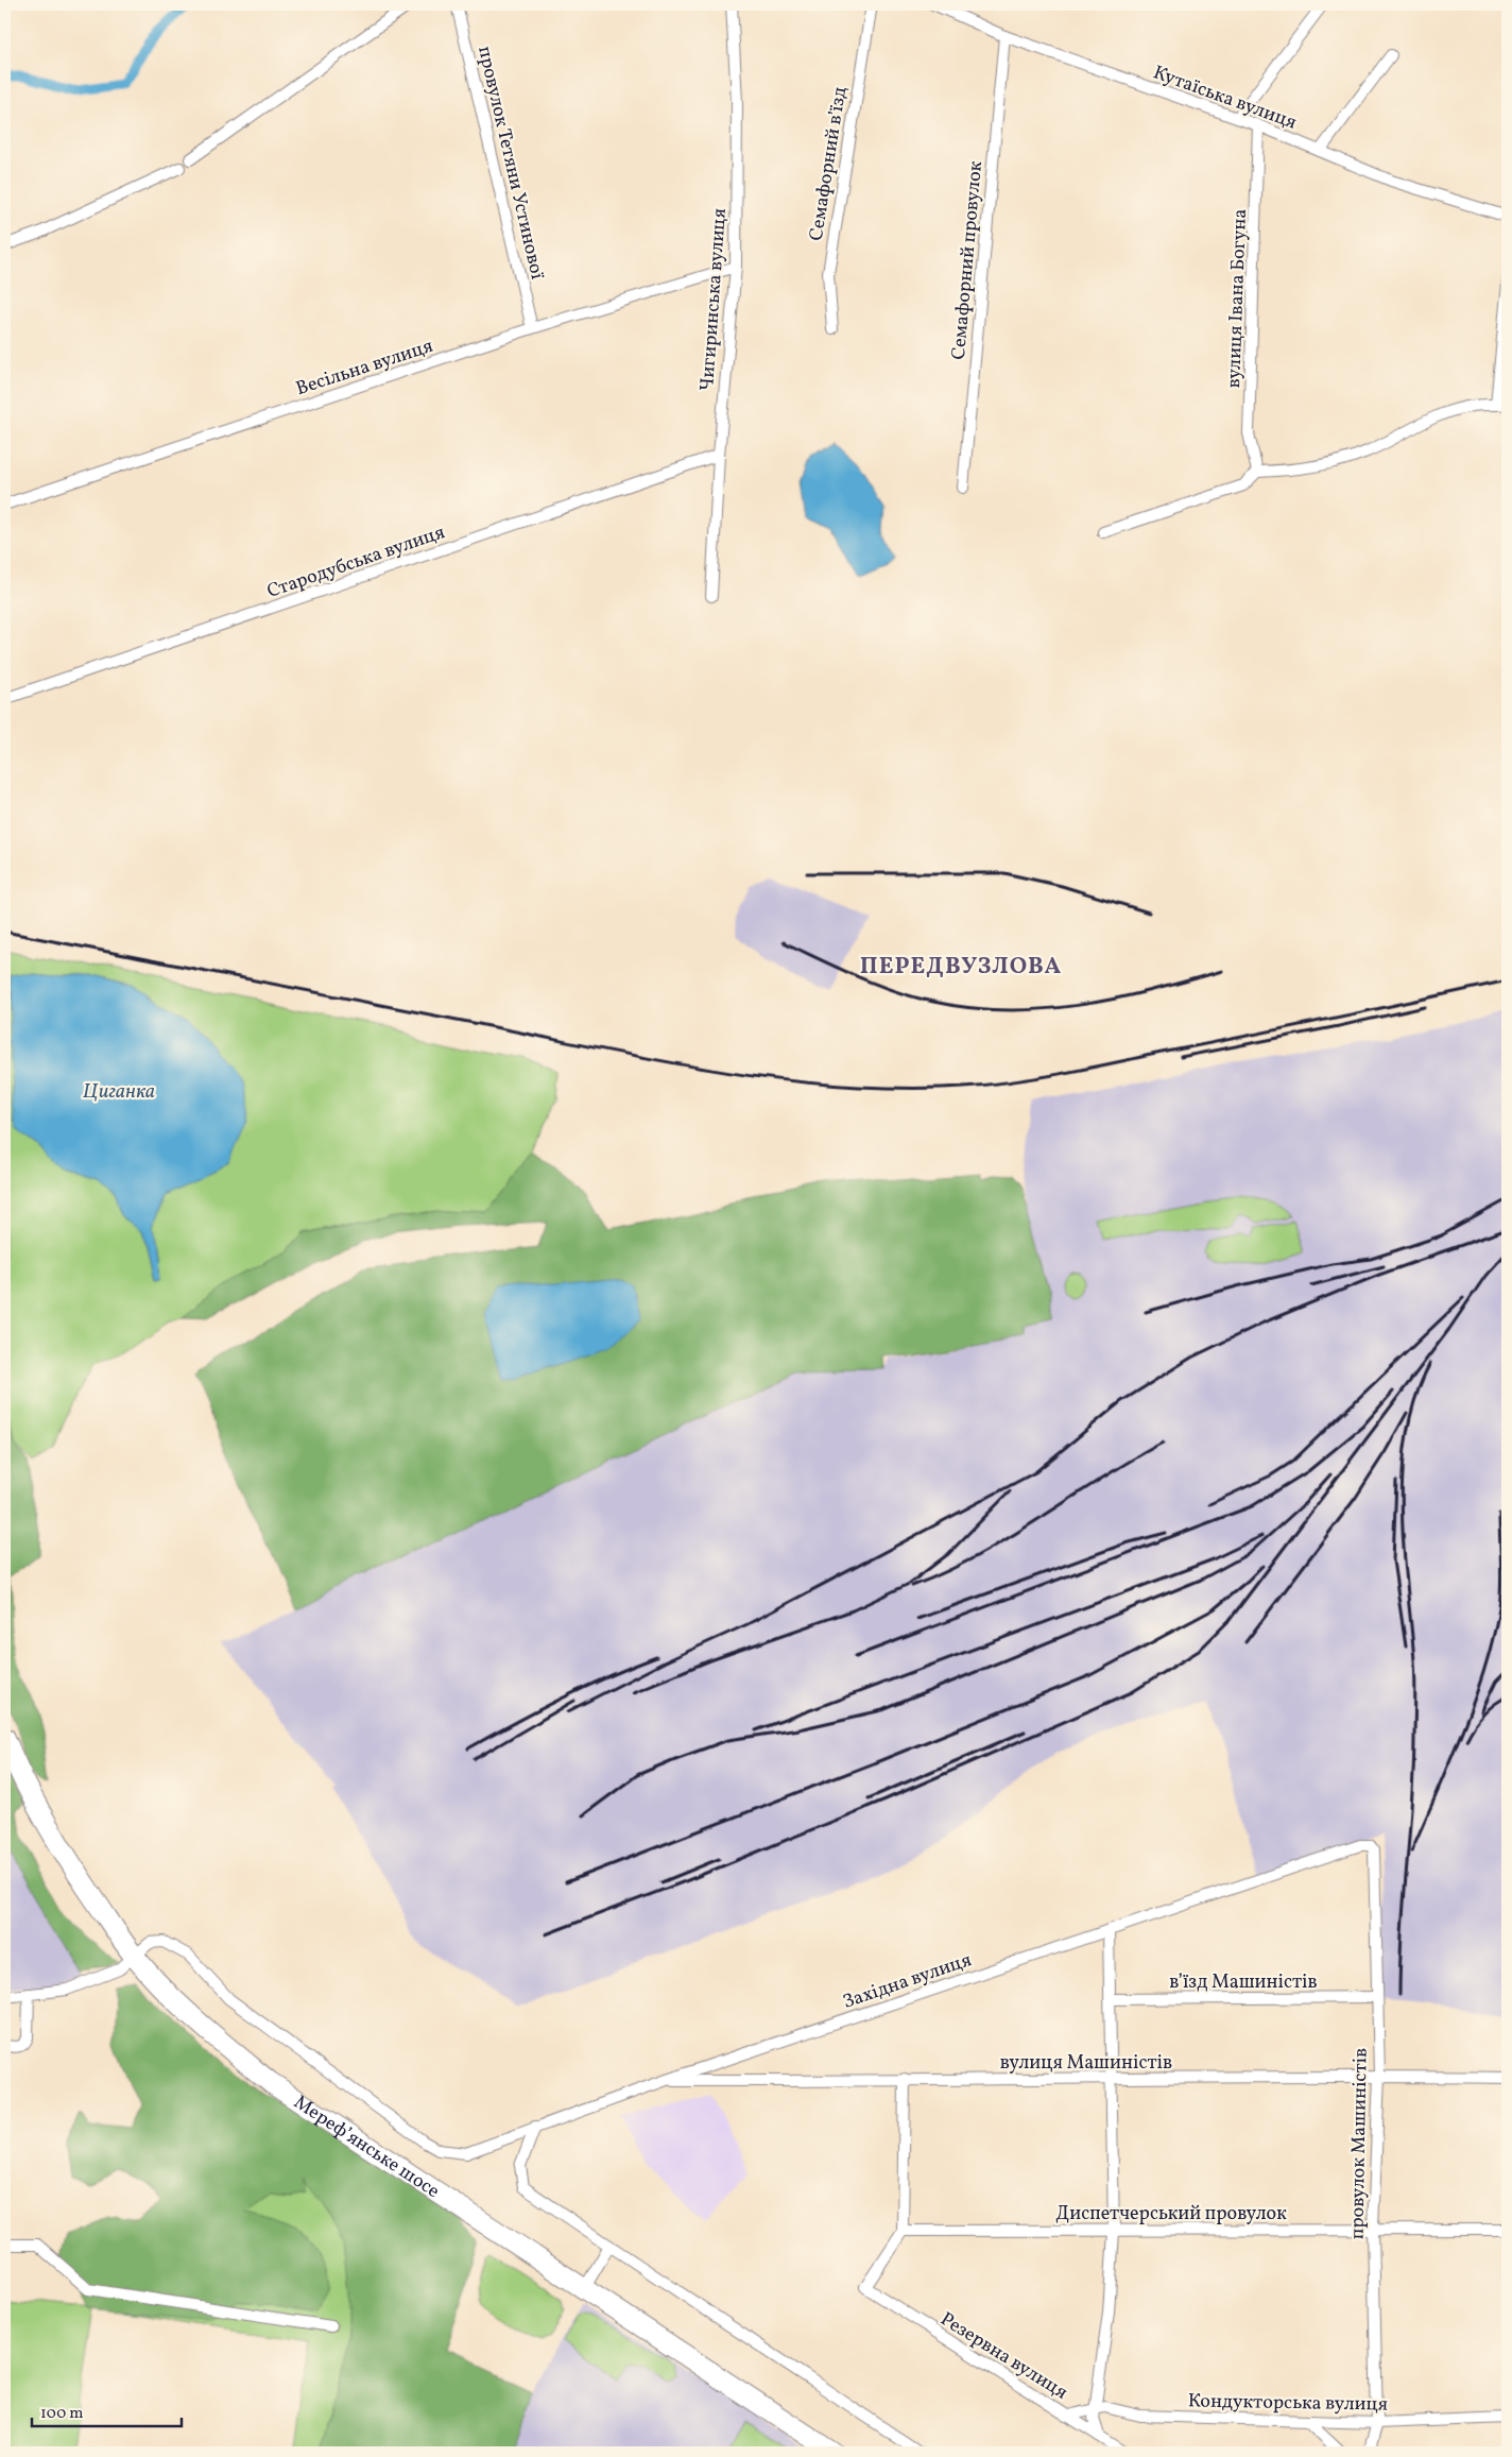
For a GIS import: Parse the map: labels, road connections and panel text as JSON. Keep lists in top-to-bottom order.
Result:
{
  "streets": {
    "highway": ["Мереф’янське шосе"],
    "street": [
      "Кутаїська вулиця",
      "провулок Тетяни Устинової",
      "Семафорний в’їзд",
      "Семафорний провулок",
      "вулиця Івана Богуна",
      "Чигиринська вулиця",
      "Весільна вулиця",
      "Стародубська вулиця",
      "Західна вулиця",
      "в’їзд Машиністів",
      "вулиця Машиністів",
      "провулок Машиністів",
      "Диспетчерський провулок",
      "Резервна вулиця",
      "Кондукторська вулиця"
    ]
  },
  "crossings": [
    ["Кутаїська вулиця", "Семафорний провулок"],
    ["Кутаїська вулиця", "вулиця Івана Богуна"],
    ["провулок Тетяни Устинової", "Весільна вулиця"],
    ["Чигиринська вулиця", "Весільна вулиця"],
    ["Чигиринська вулиця", "Стародубська вулиця"],
    ["Західна вулиця", "вулиця Машиністів"],
    ["Західна вулиця", "провулок Машиністів"],
    ["Західна вулиця", "Мереф’янське шосе"],
    ["в’їзд Машиністів", "провулок Машиністів"],
    ["вулиця Машиністів", "провулок Машиністів"],
    ["провулок Машиністів", "Диспетчерський провулок"],
    ["провулок Машиністів", "Кондукторська вулиця"],
    ["Диспетчерський провулок", "Резервна вулиця"],
    ["Резервна вулиця", "Кондукторська вулиця"]
  ],
  "districts": ["ПЕРЕДВУЗЛОВА"],
  "water": ["Циганка"],
  "scale_bar": "100 m"
}
